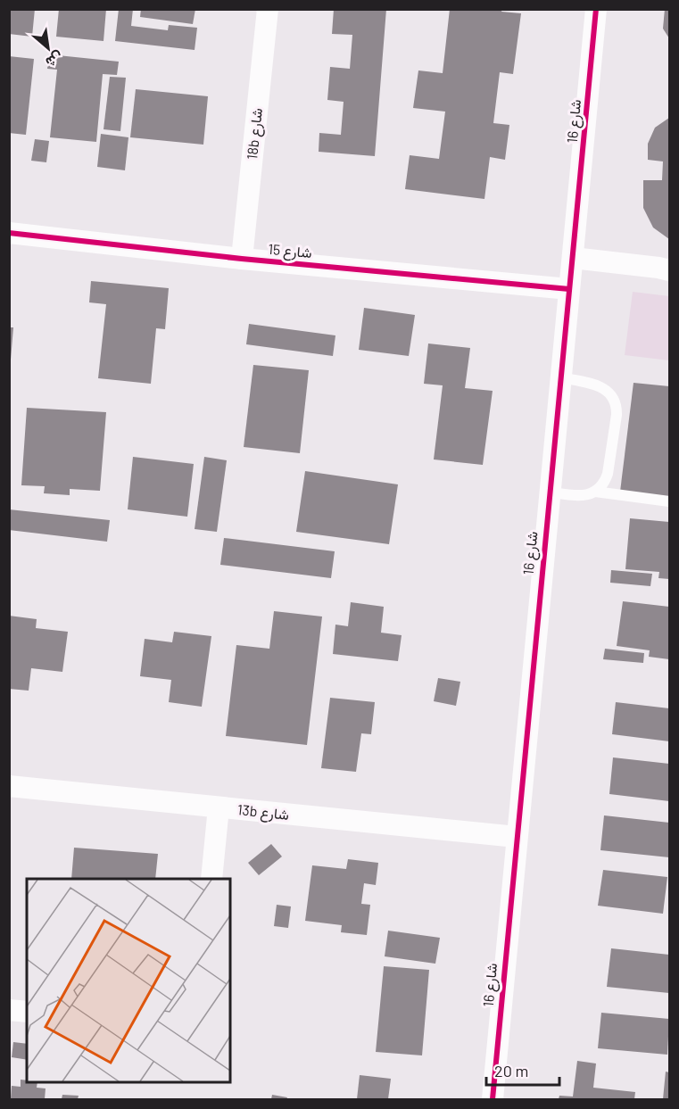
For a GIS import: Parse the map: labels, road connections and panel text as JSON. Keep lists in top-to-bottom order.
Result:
{
  "streets": {
    "street": [
      "شارع 16",
      "18b شارع",
      "شارع 15",
      "13b شارع"
    ]
  },
  "crossings": [
    ["شارع 16", "شارع 15"],
    ["شارع 16", "13b شارع"],
    ["18b شارع", "شارع 15"]
  ],
  "scale_bar": "20 m",
  "north": "bottom right"
}
